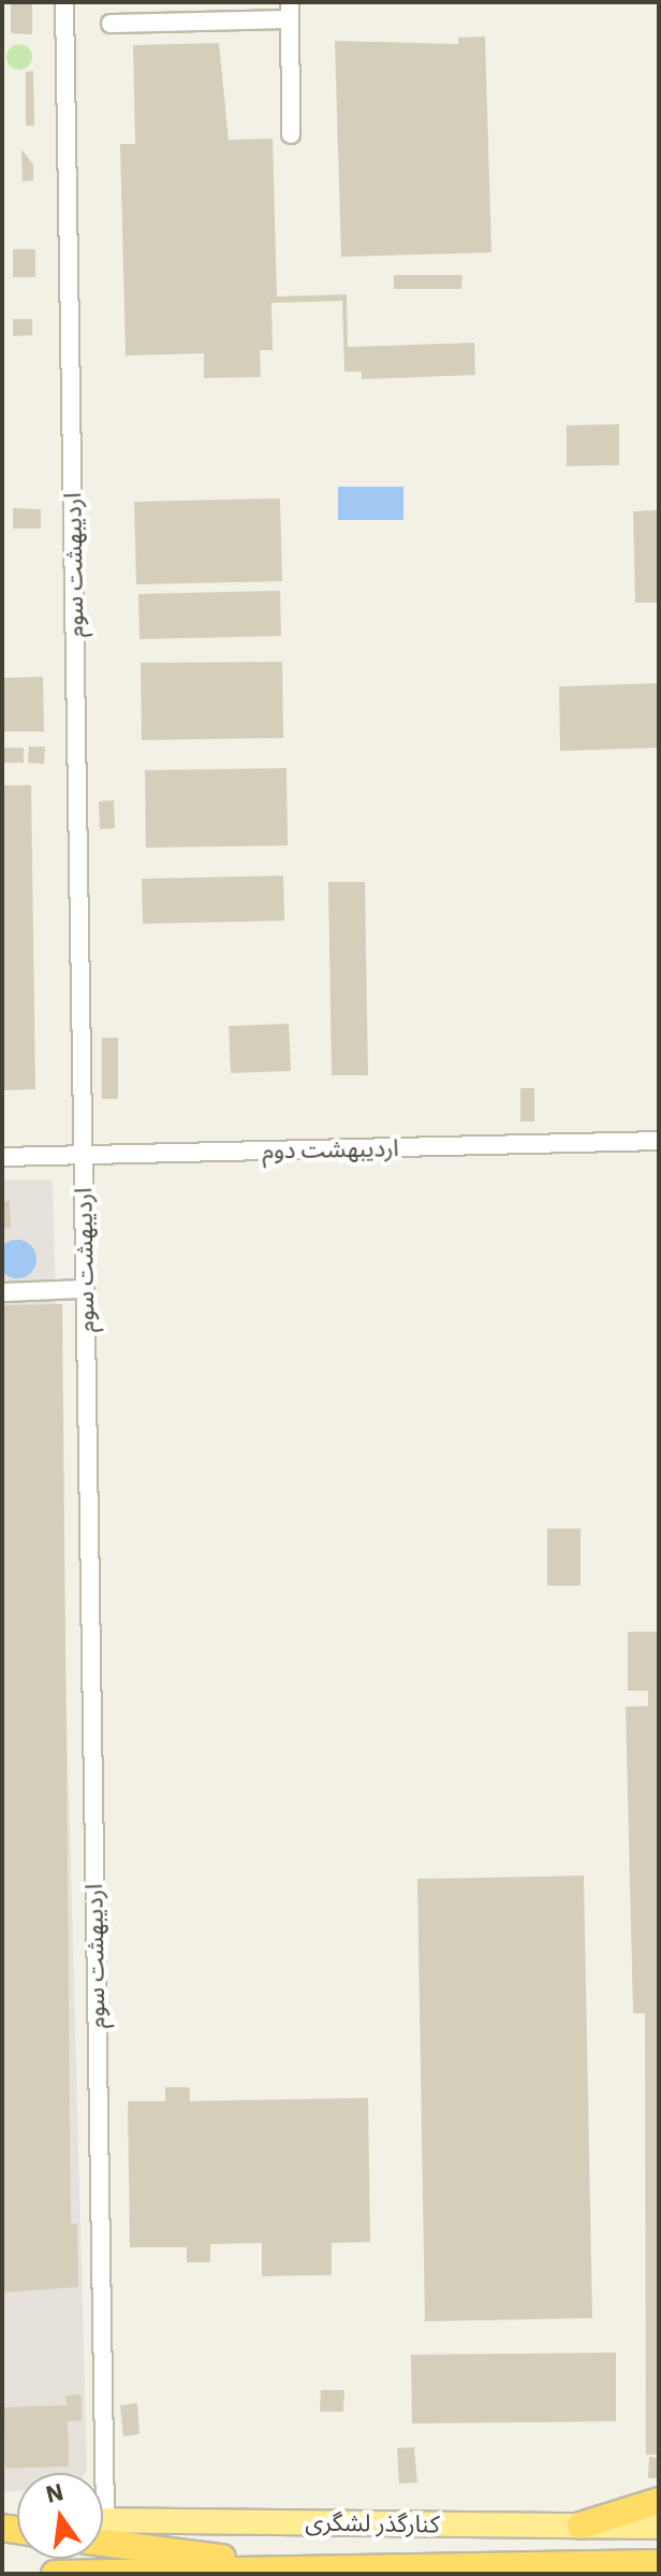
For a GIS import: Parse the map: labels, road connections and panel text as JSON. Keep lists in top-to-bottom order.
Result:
{
  "streets": {
    "main road": ["کنارگذر لشگری"],
    "street": ["اردیبهشت سوم", "اردیبهشت دوم"]
  },
  "crossings": [
    ["اردیبهشت سوم", "اردیبهشت دوم"]
  ],
  "north": "top"
}
